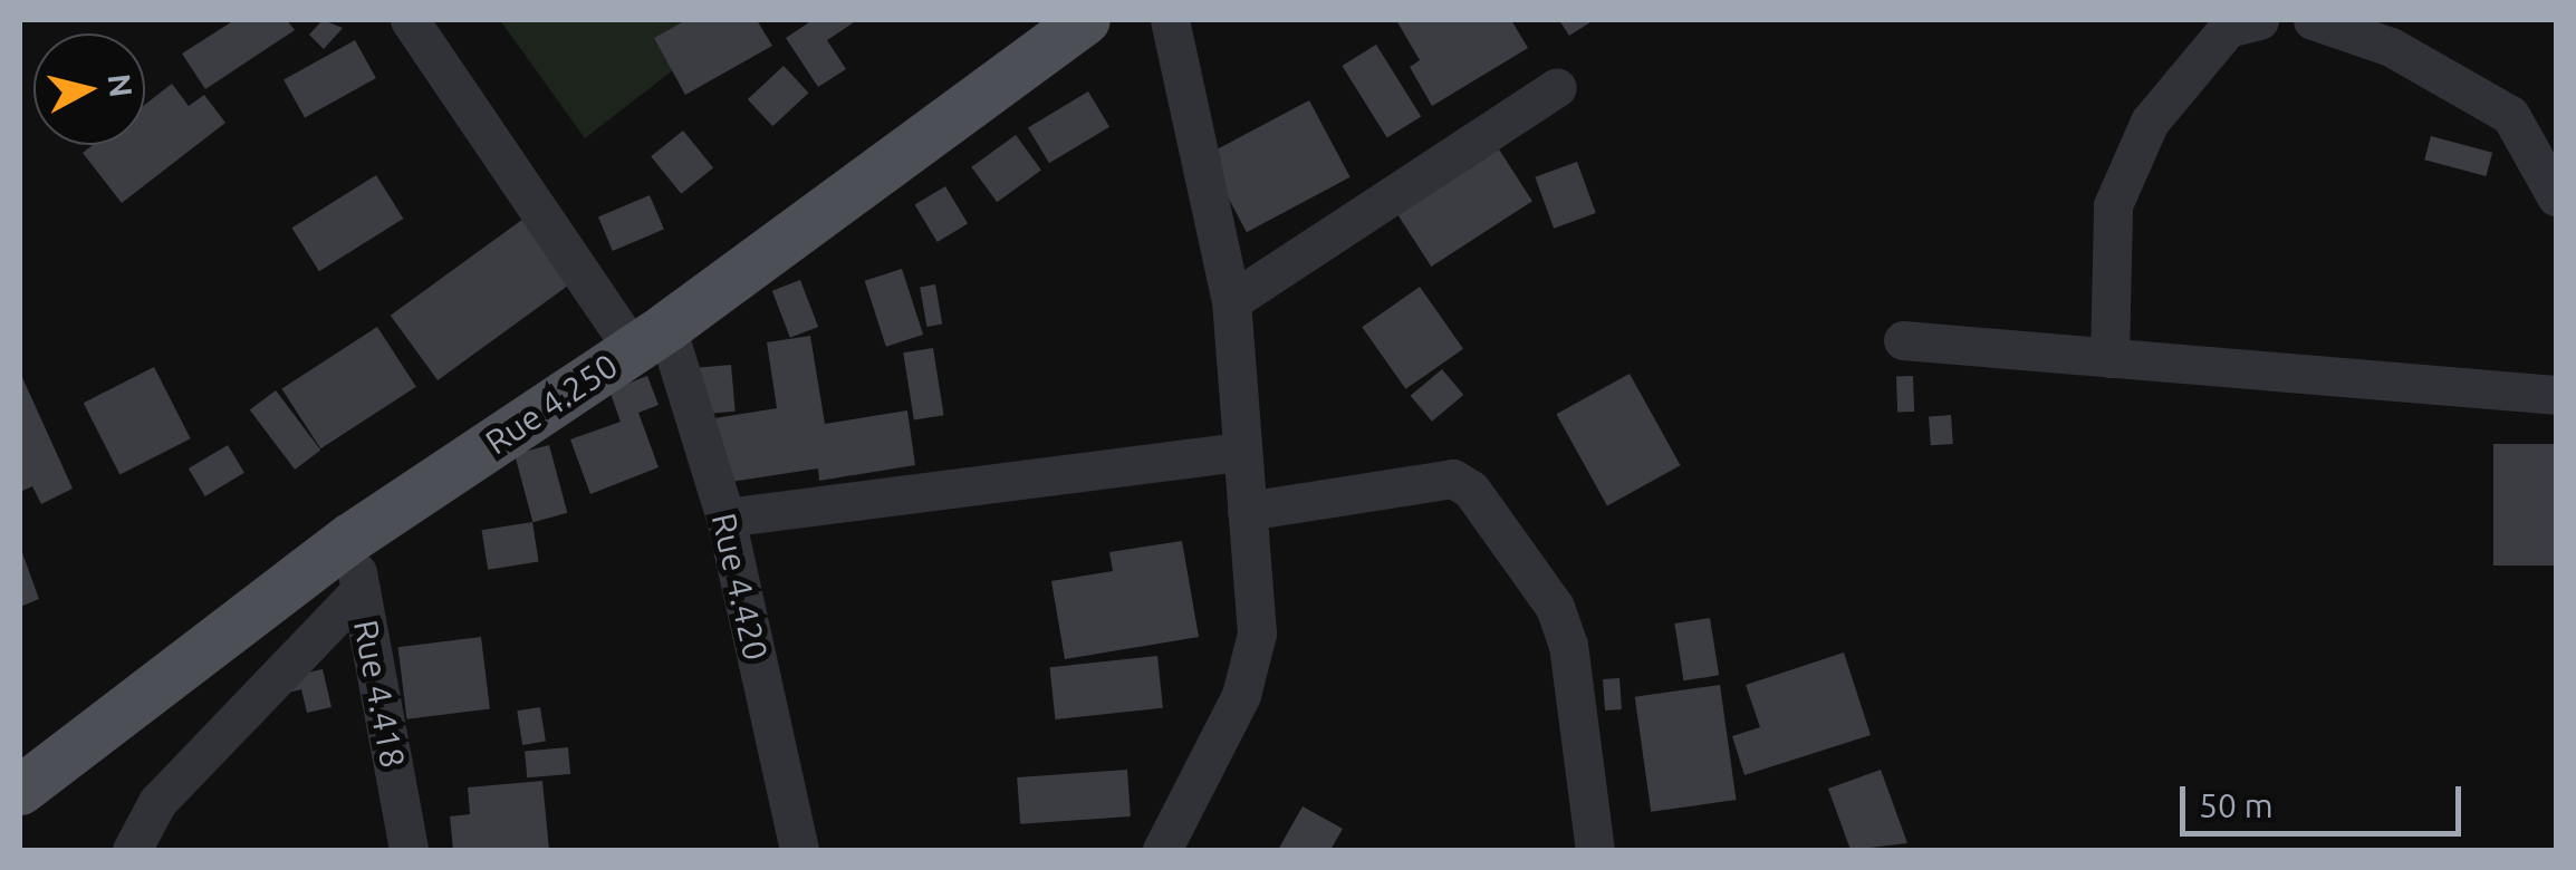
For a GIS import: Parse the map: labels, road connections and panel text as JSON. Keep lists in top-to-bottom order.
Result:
{
  "streets": {
    "main road": ["Rue 4.250"],
    "street": ["Rue 4.420", "Rue 4.418"]
  },
  "crossings": [
    ["Rue 4.250", "Rue 4.420"],
    ["Rue 4.250", "Rue 4.418"]
  ],
  "scale_bar": "50 m",
  "north": "right"
}
